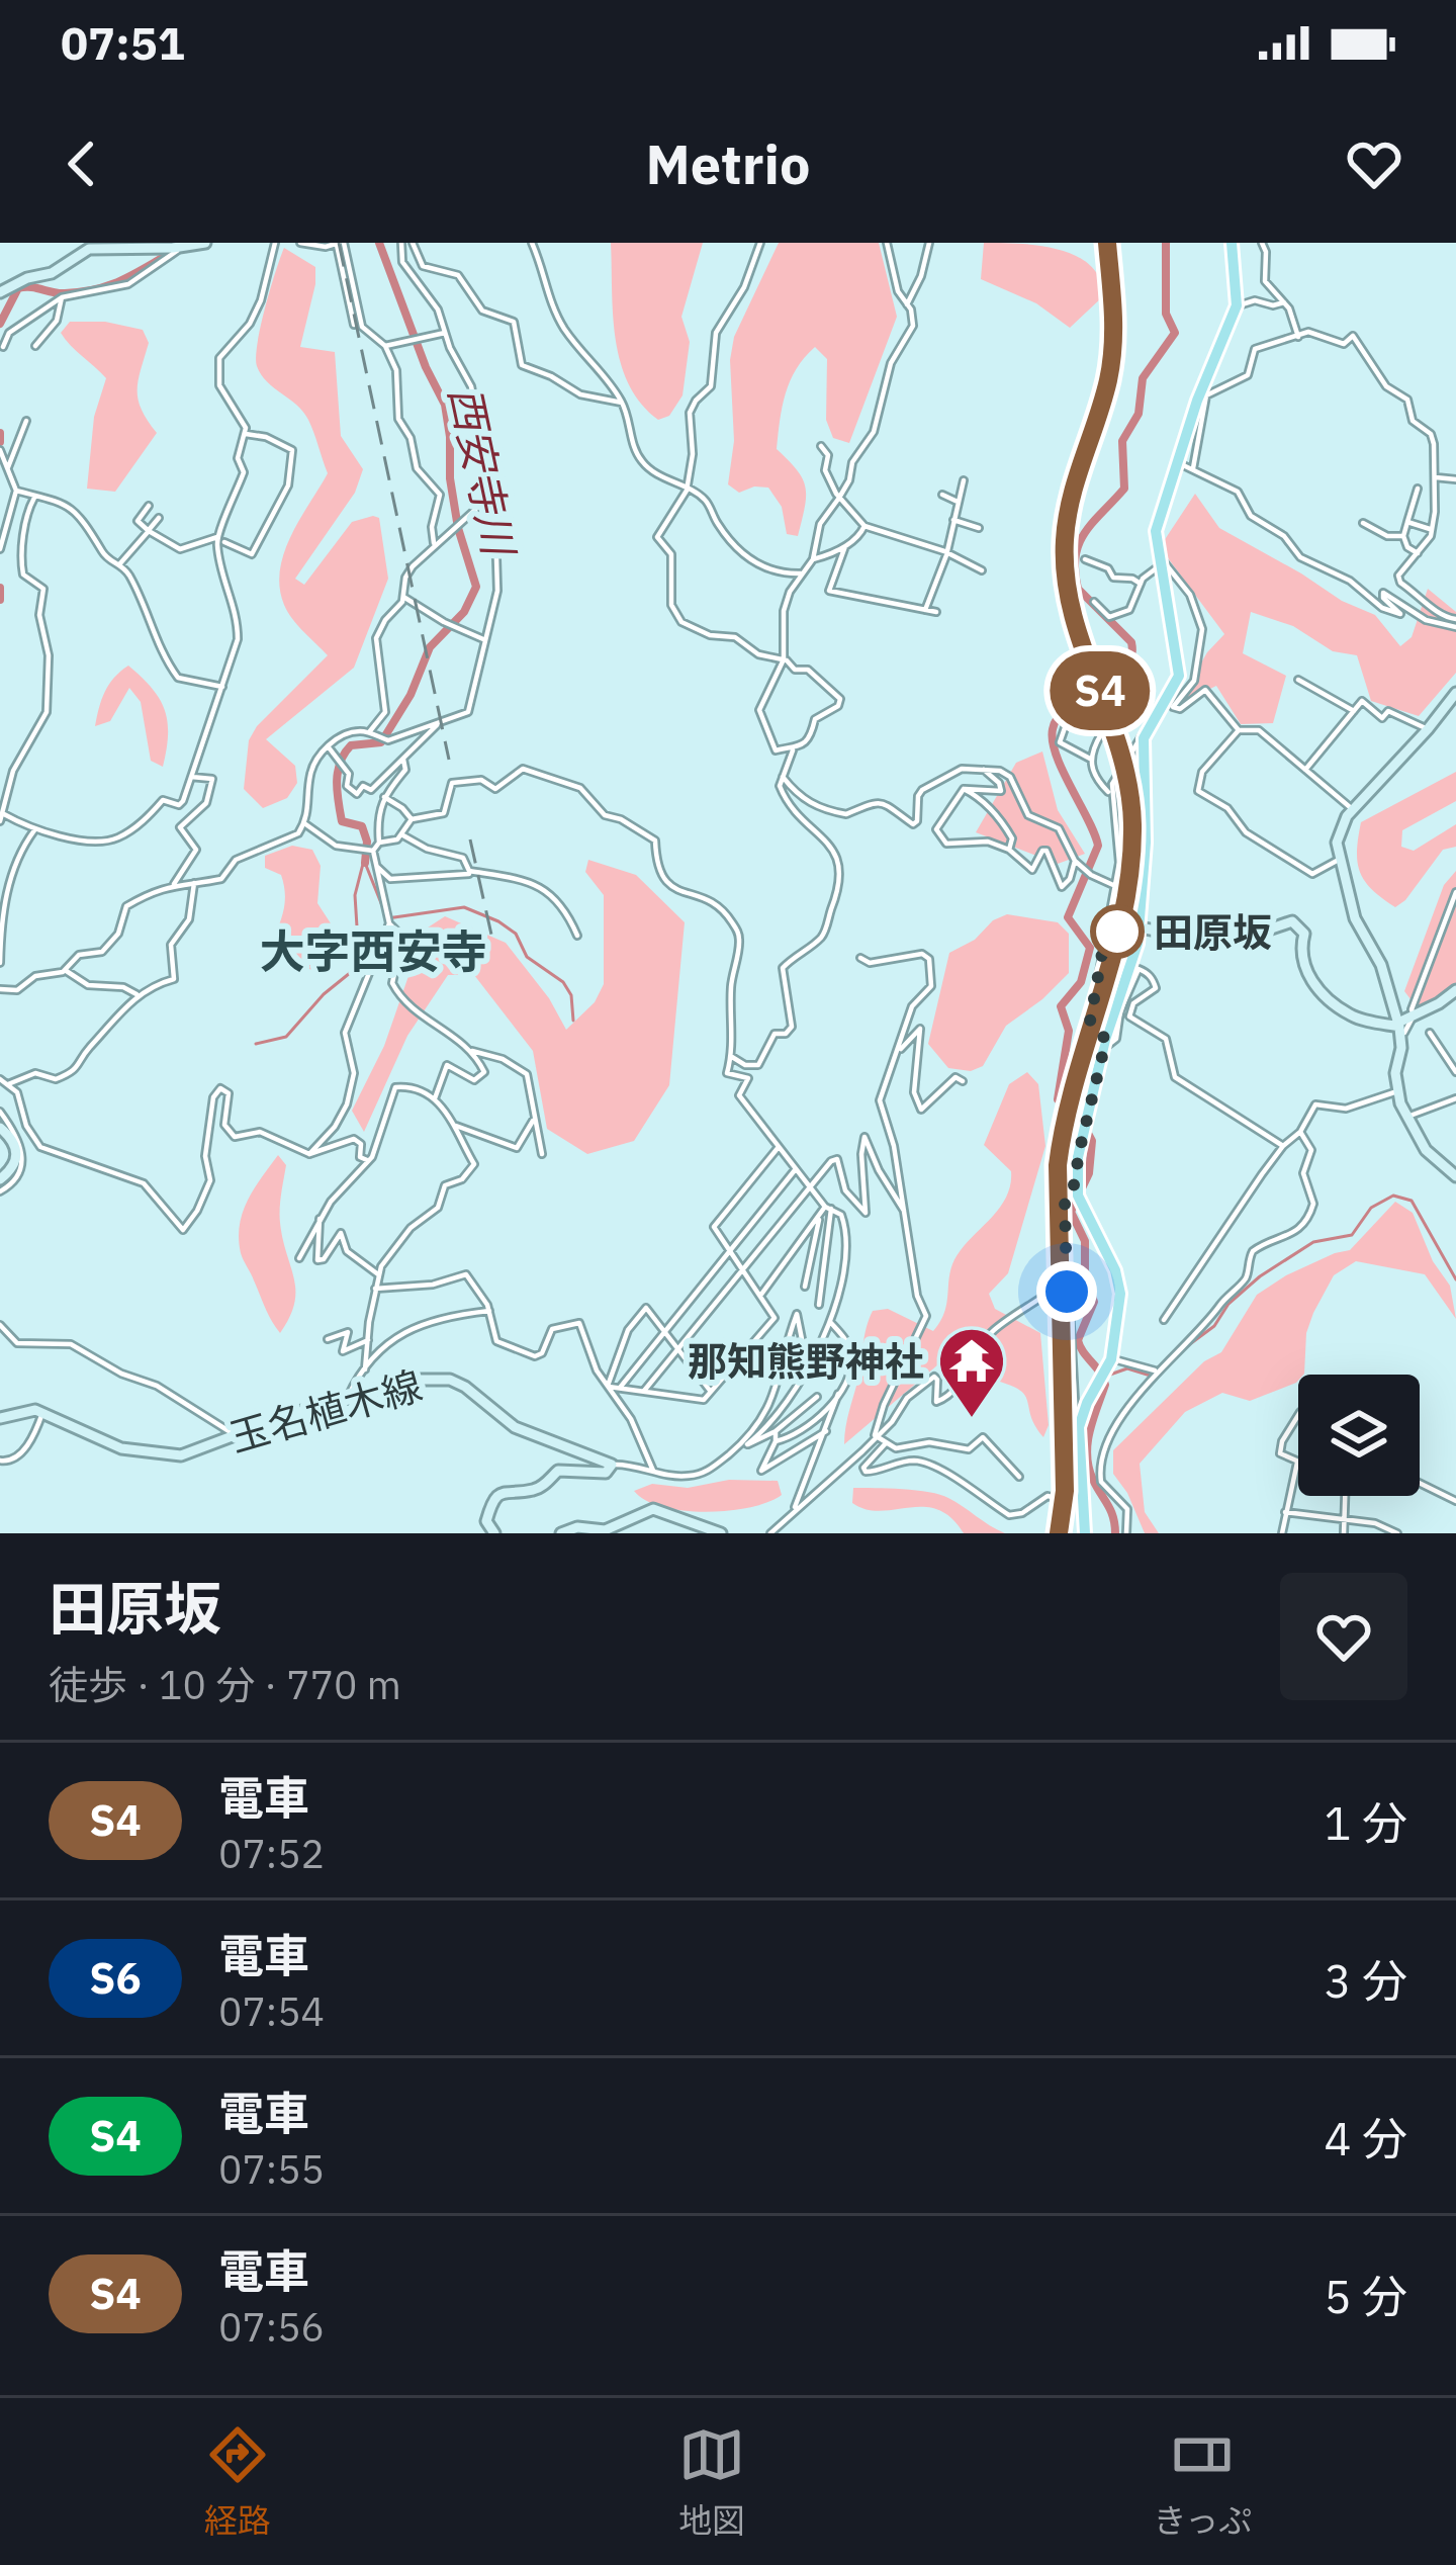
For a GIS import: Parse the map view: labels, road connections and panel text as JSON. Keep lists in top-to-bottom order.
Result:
{
  "streets": {
    "main road": ["玉名植木線"]
  },
  "districts": ["大字西安寺"],
  "water": ["西安寺川"],
  "places": {
    "other": ["田原坂"],
    "temple": ["那知熊野神社"]
  },
  "page": {
    "status": "07:51",
    "header": "Metrio",
    "on_map": "S4",
    "heading": ["田原坂", "徒歩 · 10 分 · 770 m"],
    "list": [
      {
        "mark": "S4",
        "name": "電車",
        "note": "07:52",
        "value": "1 分"
      },
      {
        "mark": "S6",
        "name": "電車",
        "note": "07:54",
        "value": "3 分"
      },
      {
        "mark": "S4",
        "name": "電車",
        "note": "07:55",
        "value": "4 分"
      },
      {
        "mark": "S4",
        "name": "電車",
        "note": "07:56",
        "value": "5 分"
      }
    ],
    "tabs": ["経路", "地図", "きっぷ"]
  }
}
